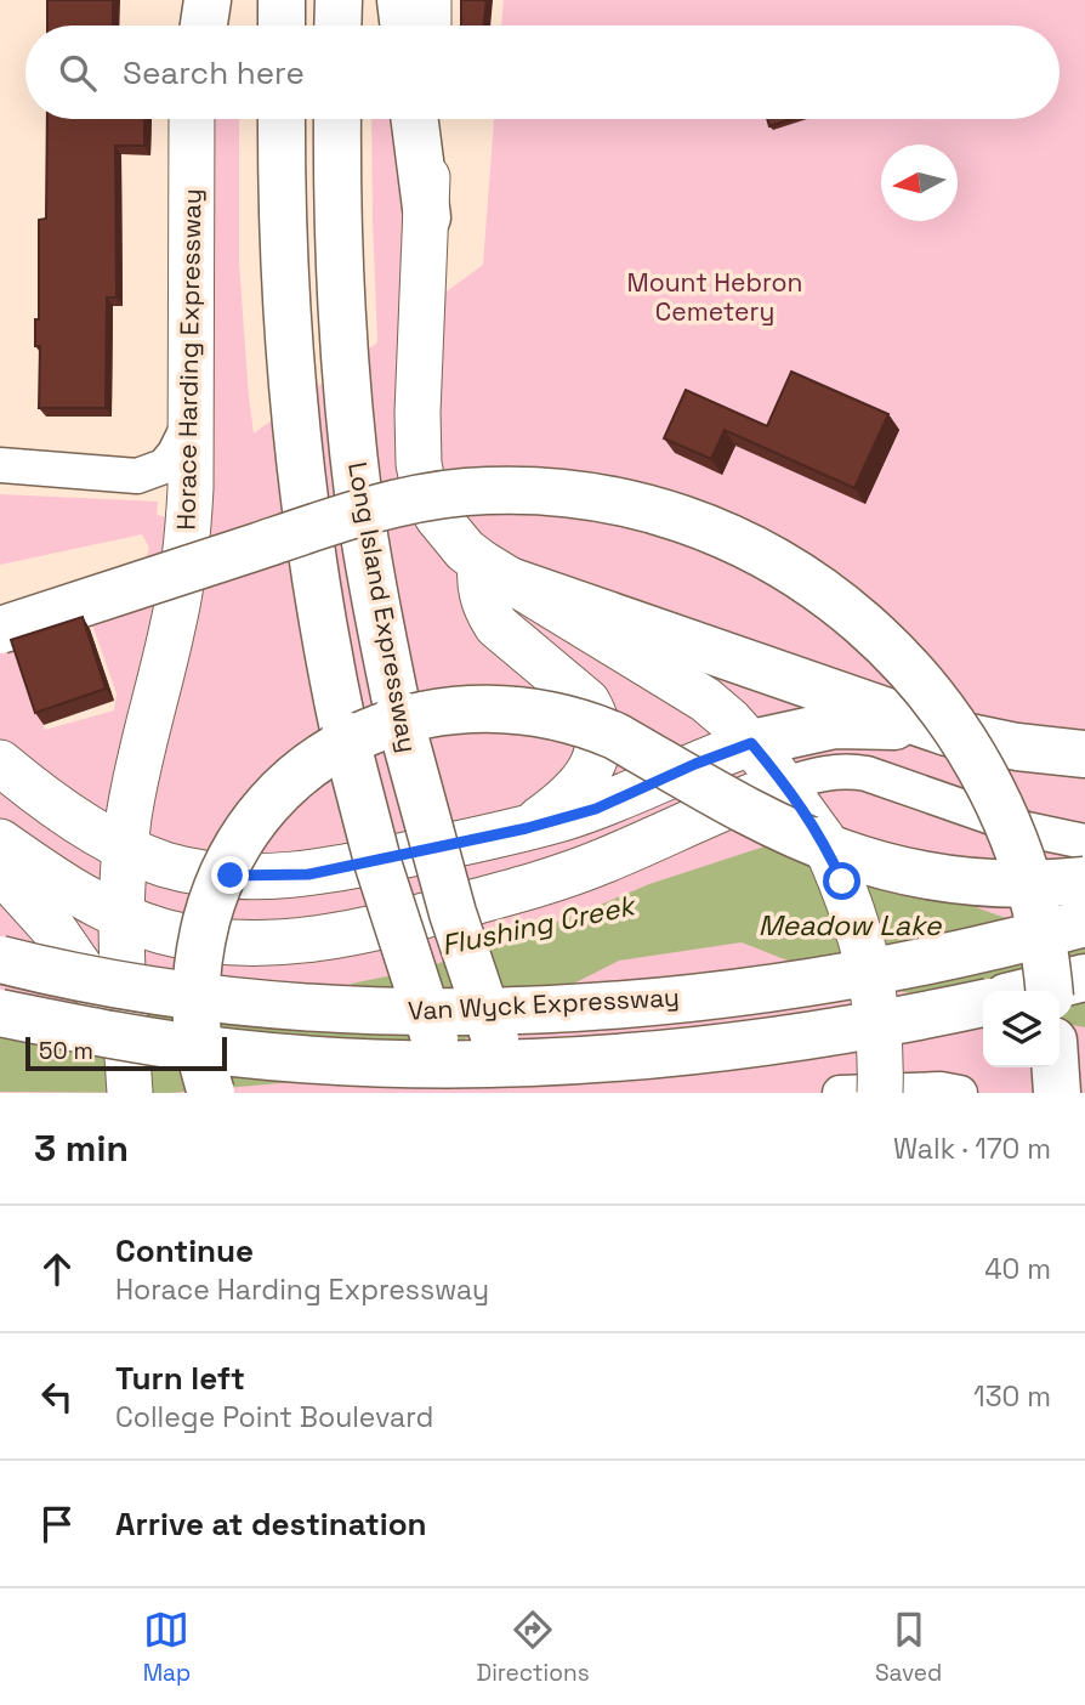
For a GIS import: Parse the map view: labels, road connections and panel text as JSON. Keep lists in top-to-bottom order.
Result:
{
  "streets": {
    "highway": ["Long Island Expressway", "Van Wyck Expressway"],
    "main road": ["Horace Harding Expressway"]
  },
  "water": ["Flushing Creek", "Meadow Lake"],
  "parks": ["Mount Hebron Cemetery"],
  "scale_bar": "50 m",
  "north": "left",
  "page": {
    "search": "Search here",
    "scale": "50 m",
    "heading": ["3 min", "Walk · 170 m"],
    "list": [
      ["Continue", "Horace Harding Expressway", "40 m"],
      ["Turn left", "College Point Boulevard", "130 m"],
      "Arrive at destination"
    ],
    "nav": ["Map", "Directions", "Saved"]
  }
}
